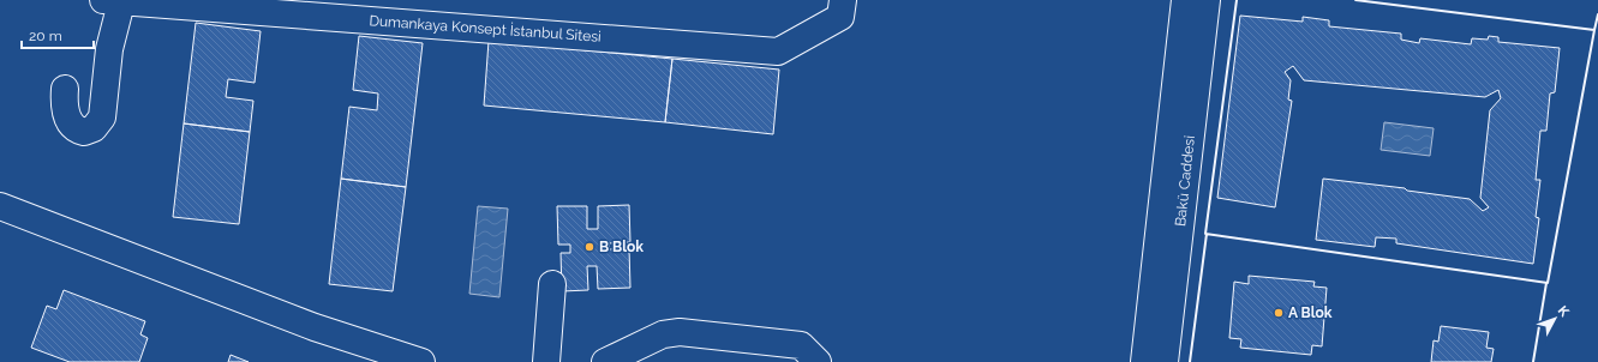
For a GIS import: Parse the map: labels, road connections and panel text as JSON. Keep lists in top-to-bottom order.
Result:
{
  "streets": {
    "street": ["Dumankaya Konsept İstanbul Sitesi", "Bakü Caddesi"]
  },
  "places": ["B Blok", "A Blok"],
  "scale_bar": "20 m",
  "north": "top right"
}
